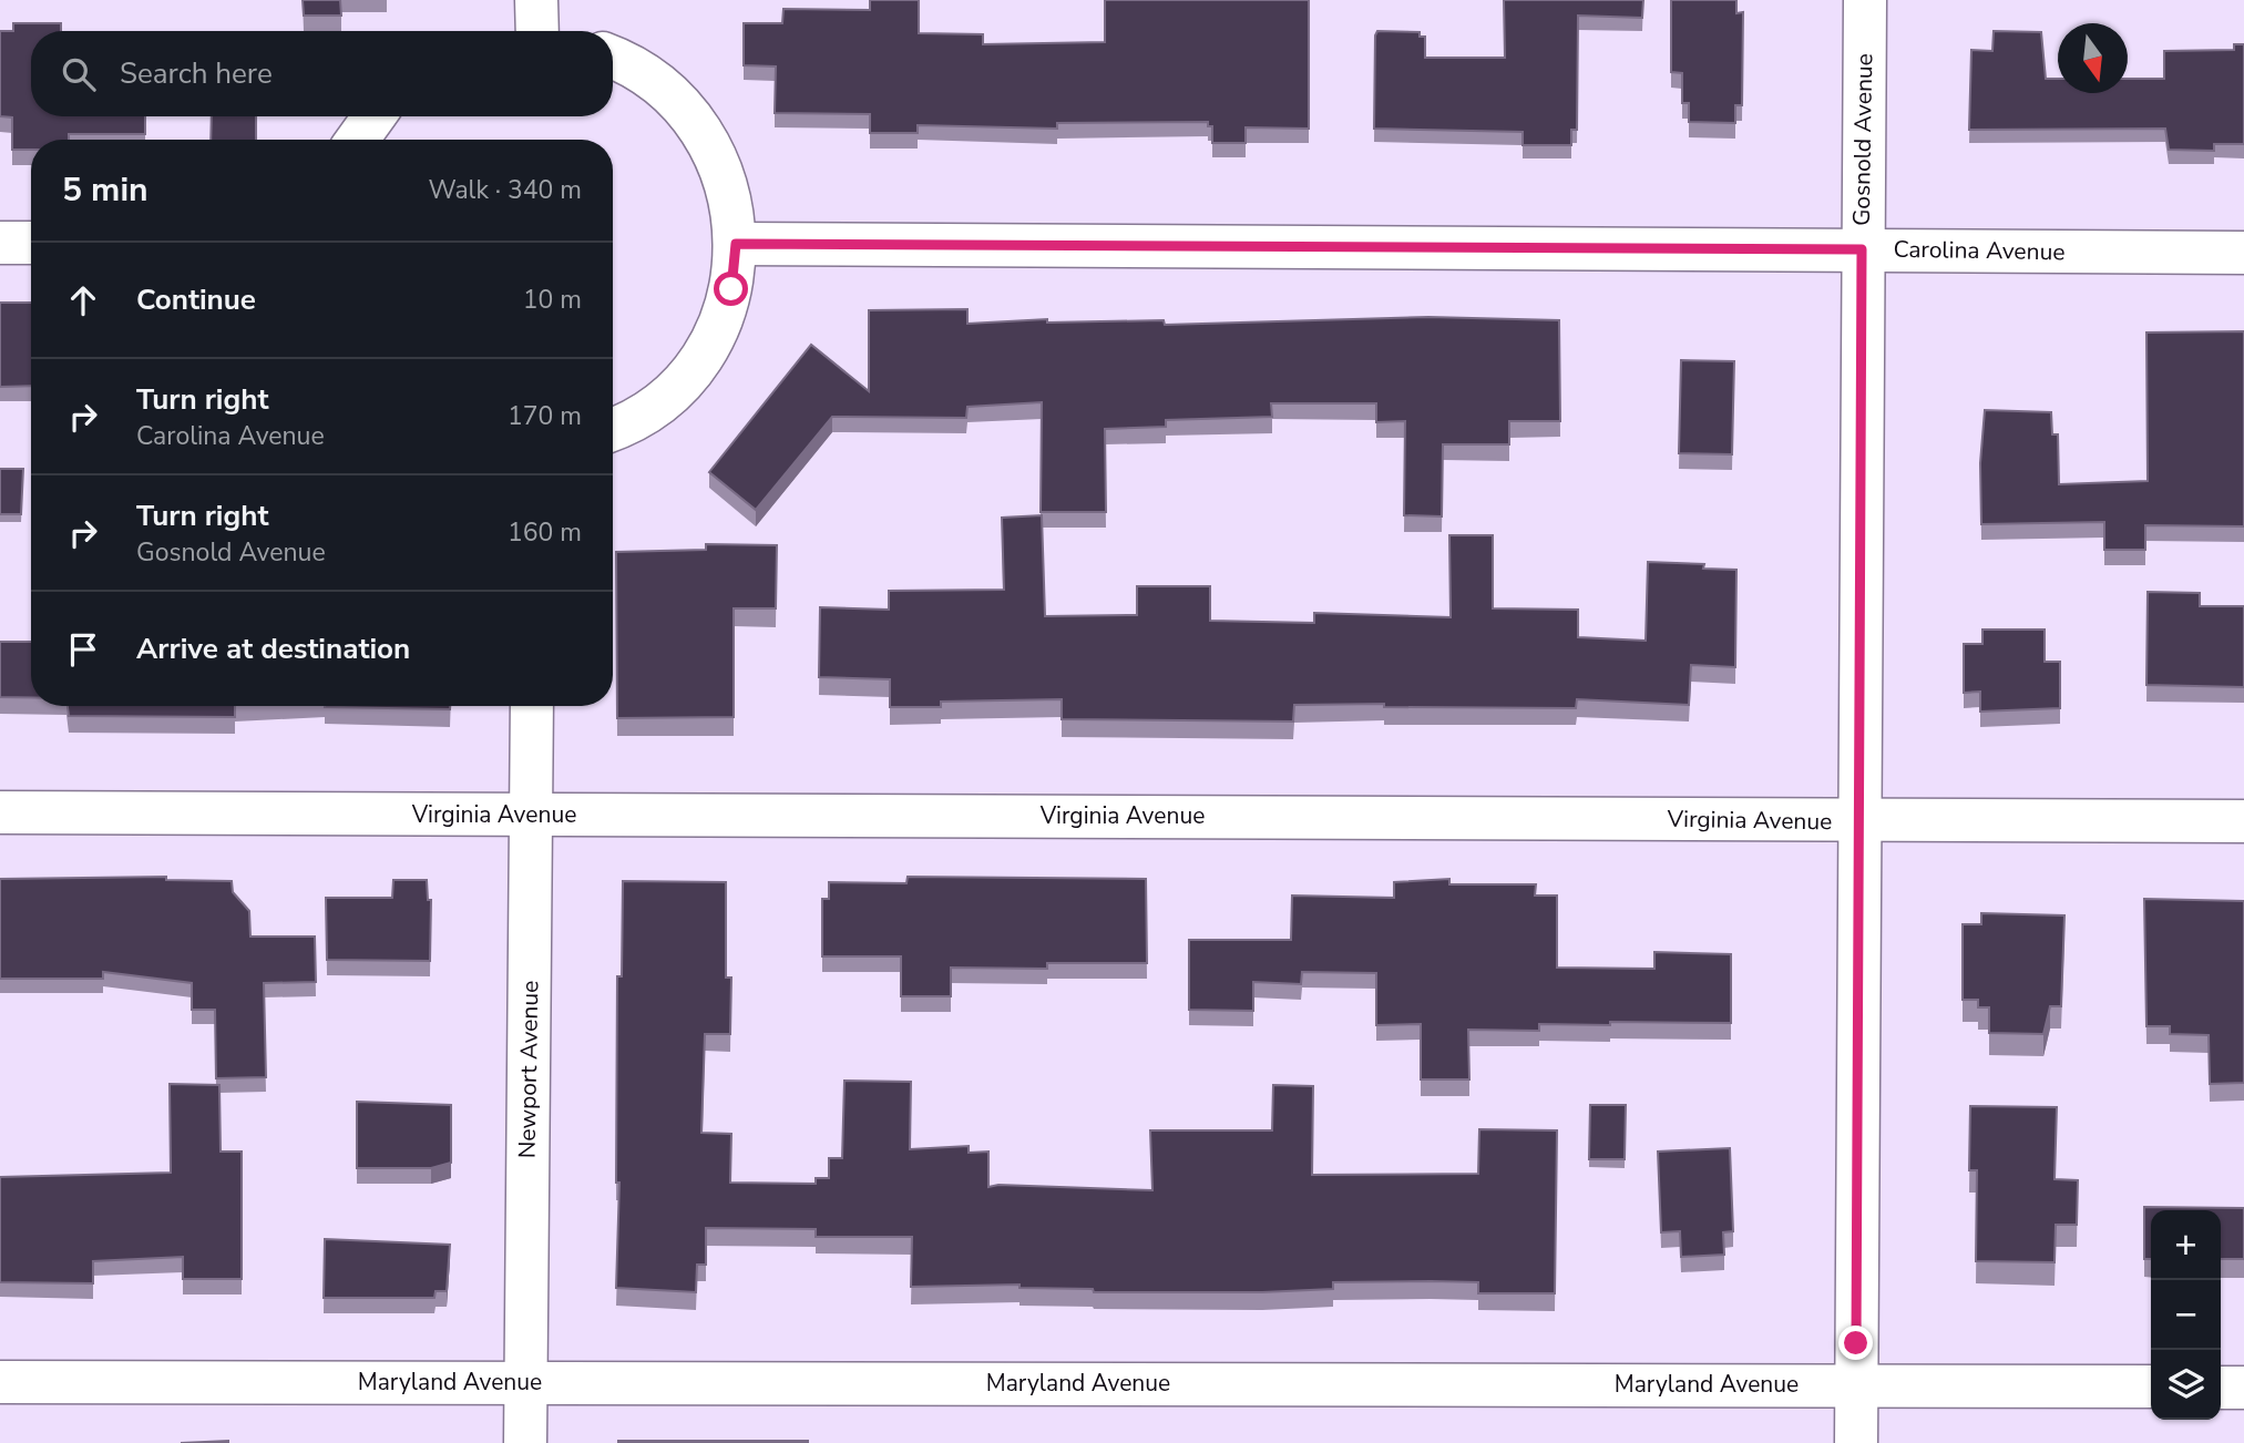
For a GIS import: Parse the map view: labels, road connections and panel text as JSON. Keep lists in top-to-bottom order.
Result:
{
  "streets": {
    "street": [
      "Gosnold Avenue",
      "Carolina Avenue",
      "Virginia Avenue",
      "Newport Avenue",
      "Maryland Avenue"
    ]
  },
  "crossings": [
    ["Gosnold Avenue", "Carolina Avenue"],
    ["Gosnold Avenue", "Virginia Avenue"],
    ["Gosnold Avenue", "Maryland Avenue"],
    ["Virginia Avenue", "Newport Avenue"],
    ["Newport Avenue", "Maryland Avenue"]
  ],
  "north": "bottom",
  "page": {
    "search": "Search here",
    "heading": ["5 min", "Walk · 340 m"],
    "list": [
      ["Continue", "10 m"],
      ["Turn right", "Carolina Avenue", "170 m"],
      ["Turn right", "Gosnold Avenue", "160 m"],
      "Arrive at destination"
    ],
    "map_buttons": ["+", "−"]
  }
}
